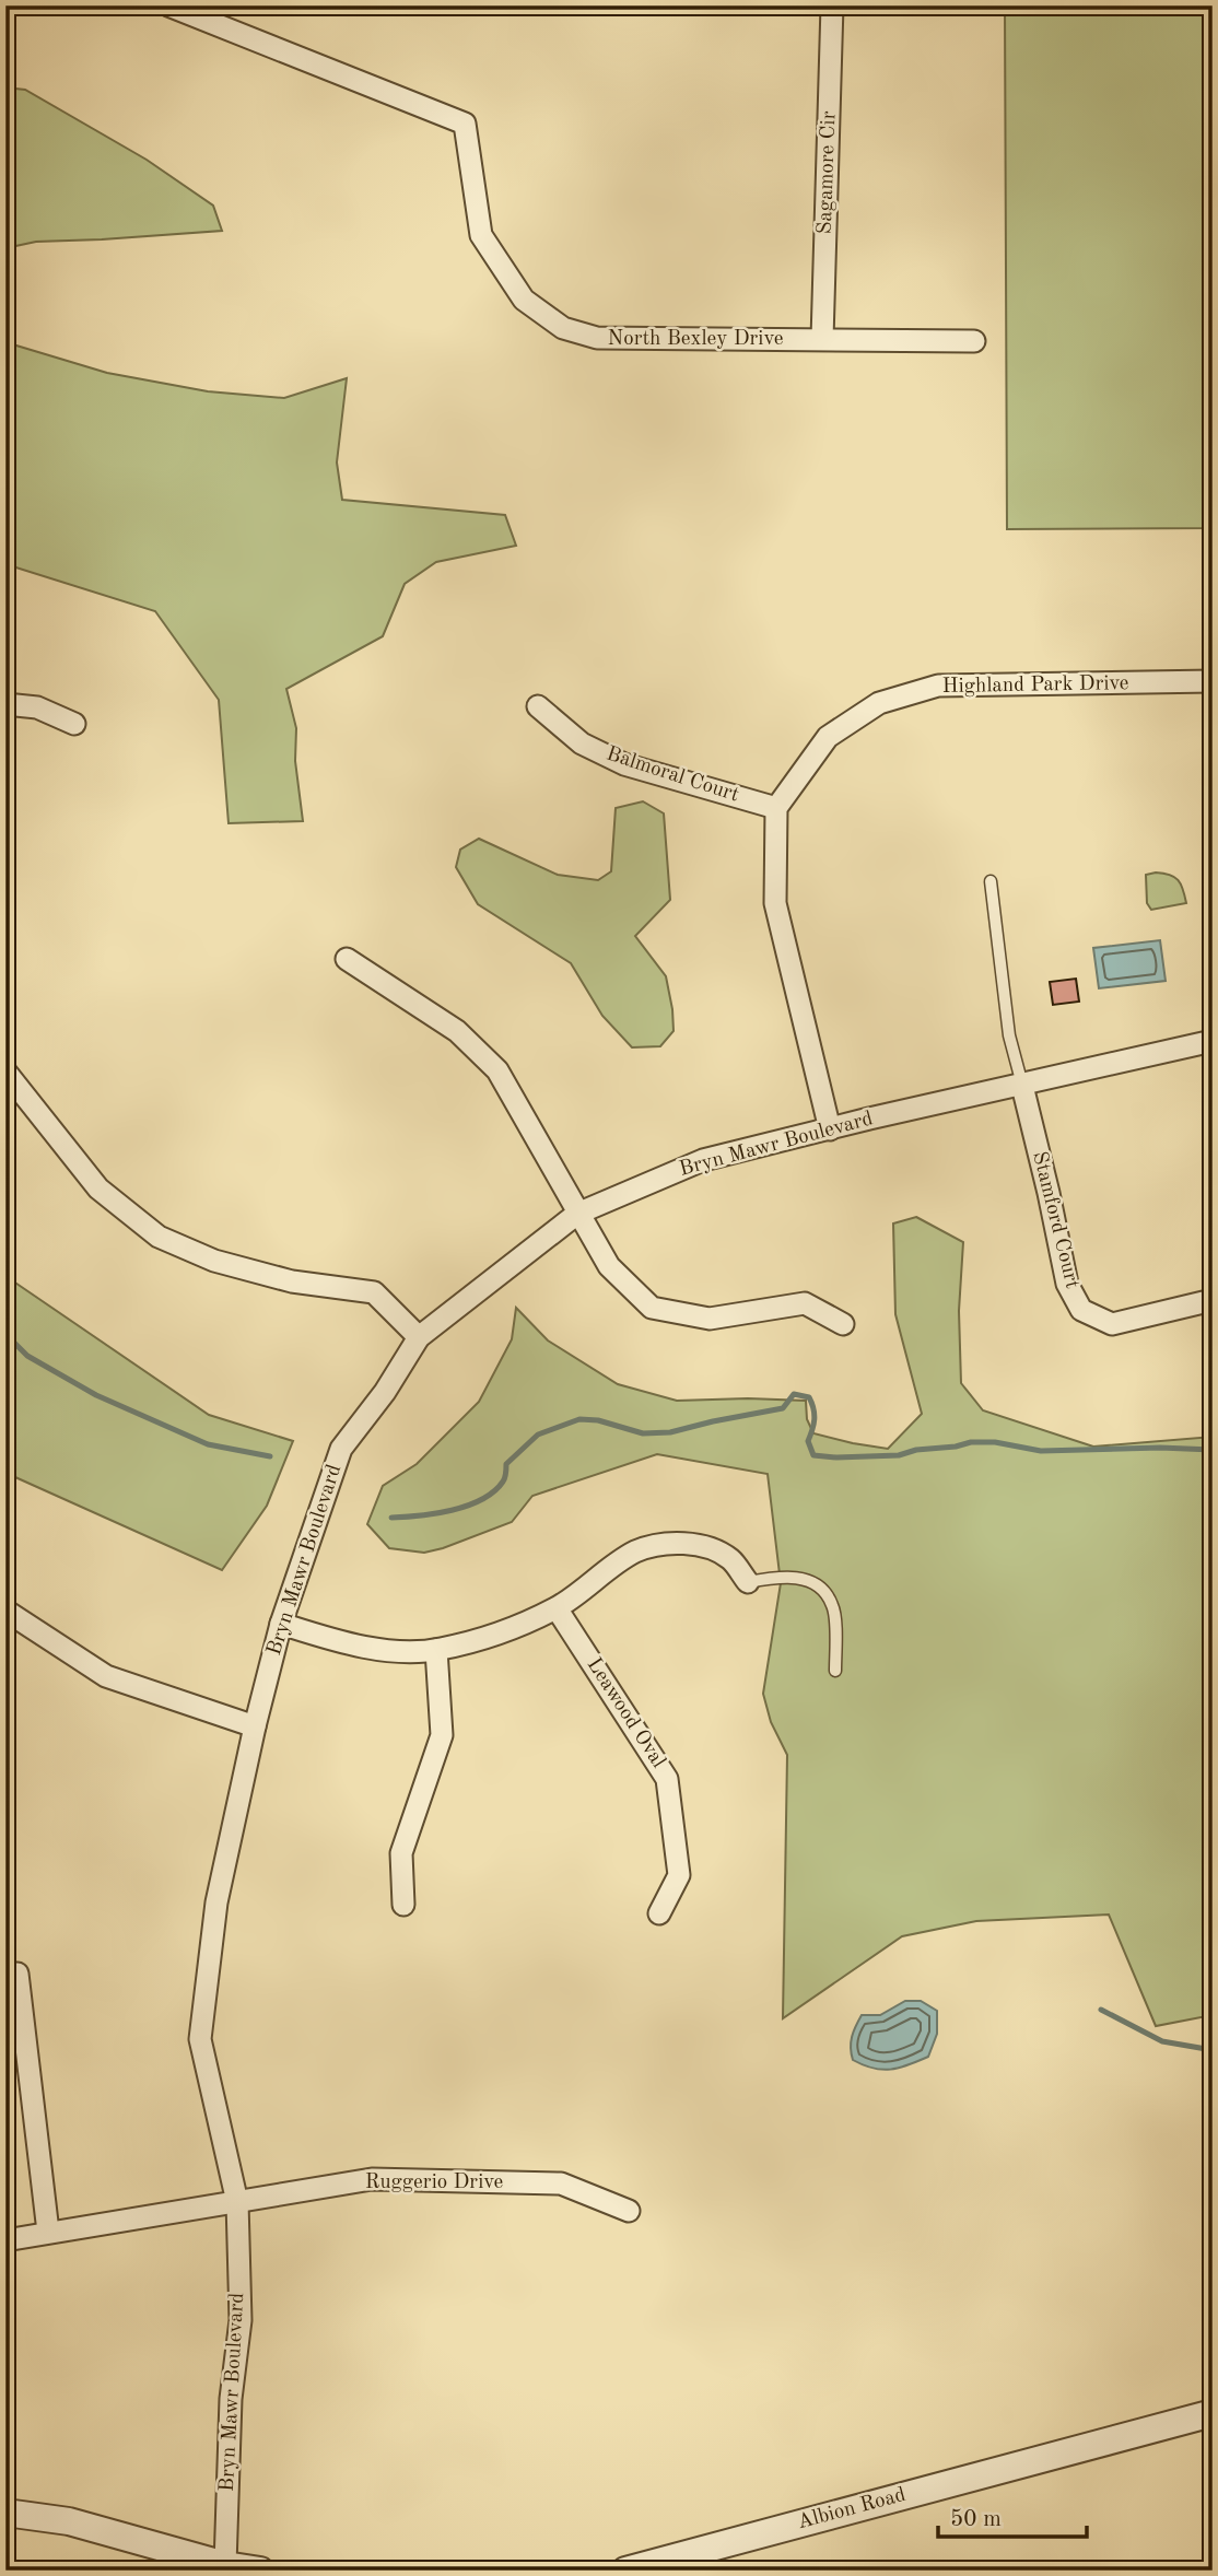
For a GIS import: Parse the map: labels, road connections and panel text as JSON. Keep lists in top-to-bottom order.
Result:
{
  "streets": {
    "street": [
      "Sagamore Cir",
      "North Bexley Drive",
      "Highland Park Drive",
      "Balmoral Court",
      "Bryn Mawr Boulevard",
      "Stamford Court",
      "Leawood Oval",
      "Ruggerio Drive",
      "Albion Road"
    ]
  },
  "crossings": [
    ["Sagamore Cir", "North Bexley Drive"],
    ["Highland Park Drive", "Balmoral Court"],
    ["Bryn Mawr Boulevard", "Stamford Court"],
    ["Bryn Mawr Boulevard", "Ruggerio Drive"]
  ],
  "scale_bar": "50 m"
}
